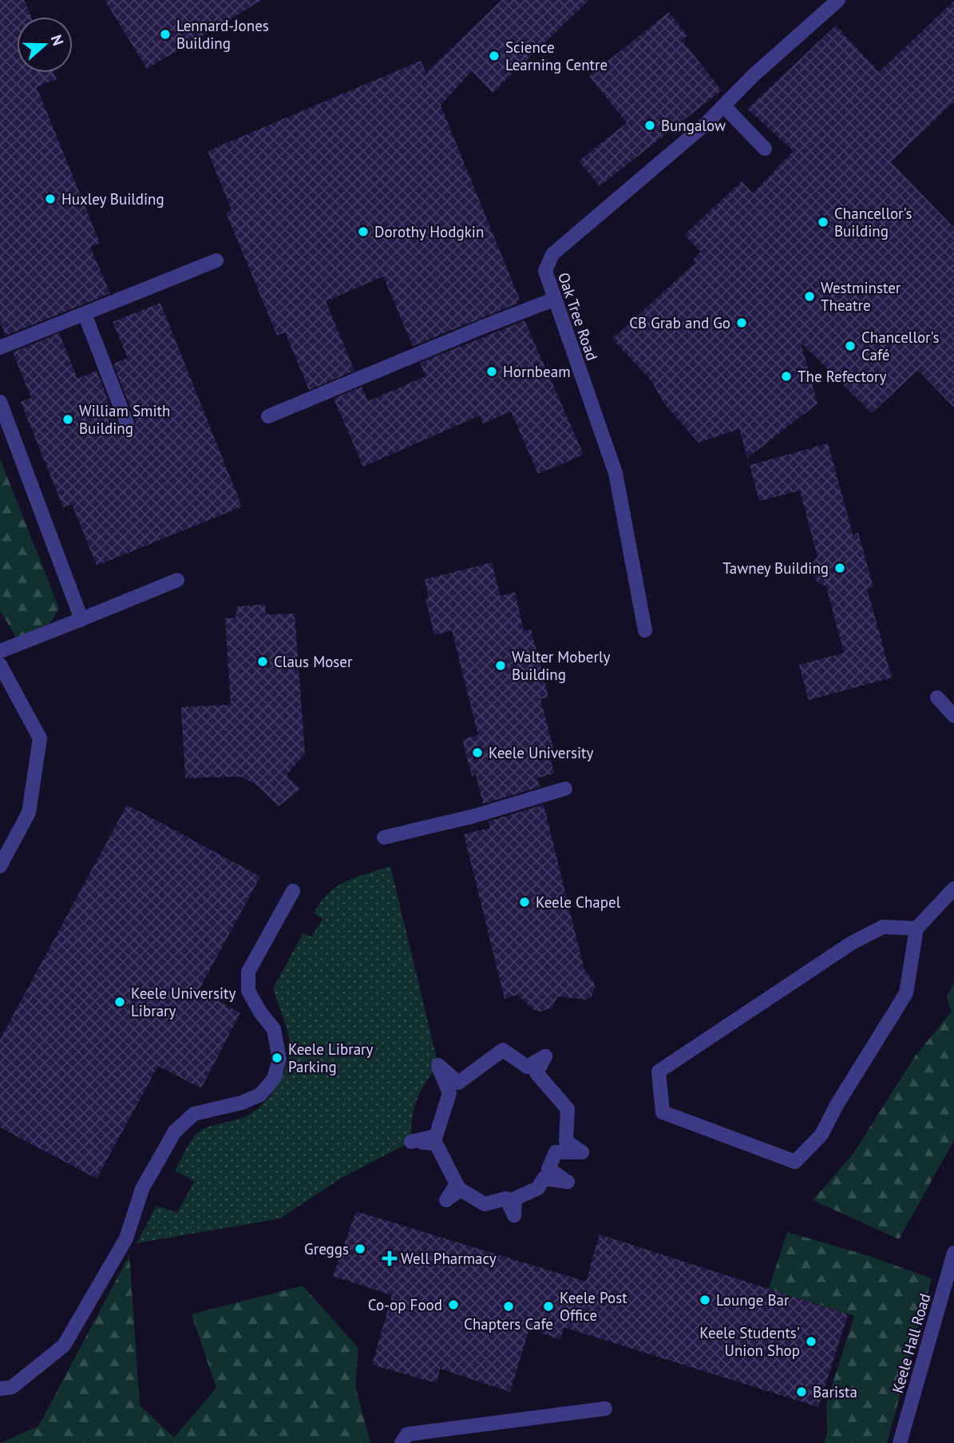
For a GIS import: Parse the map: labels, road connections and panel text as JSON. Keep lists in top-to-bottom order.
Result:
{
  "streets": {
    "street": ["Oak Tree Road", "Keele Hall Road"]
  },
  "places": {
    "other": [
      "Lennard-Jones Building",
      "Science Learning Centre",
      "Bungalow",
      "Huxley Building",
      "Chancellor's Building",
      "Dorothy Hodgkin",
      "Westminster Theatre",
      "CB Grab and Go",
      "Chancellor's Café",
      "Hornbeam",
      "The Refectory",
      "William Smith Building",
      "Tawney Building",
      "Claus Moser",
      "Walter Moberly Building",
      "Keele University",
      "Keele Chapel",
      "Keele University Library",
      "Keele Library Parking",
      "Greggs",
      "Lounge Bar",
      "Co-op Food",
      "Chapters Cafe",
      "Keele Post Office",
      "Keele Students' Union Shop",
      "Barista"
    ],
    "health": ["Well Pharmacy"]
  },
  "north": "right"
}
